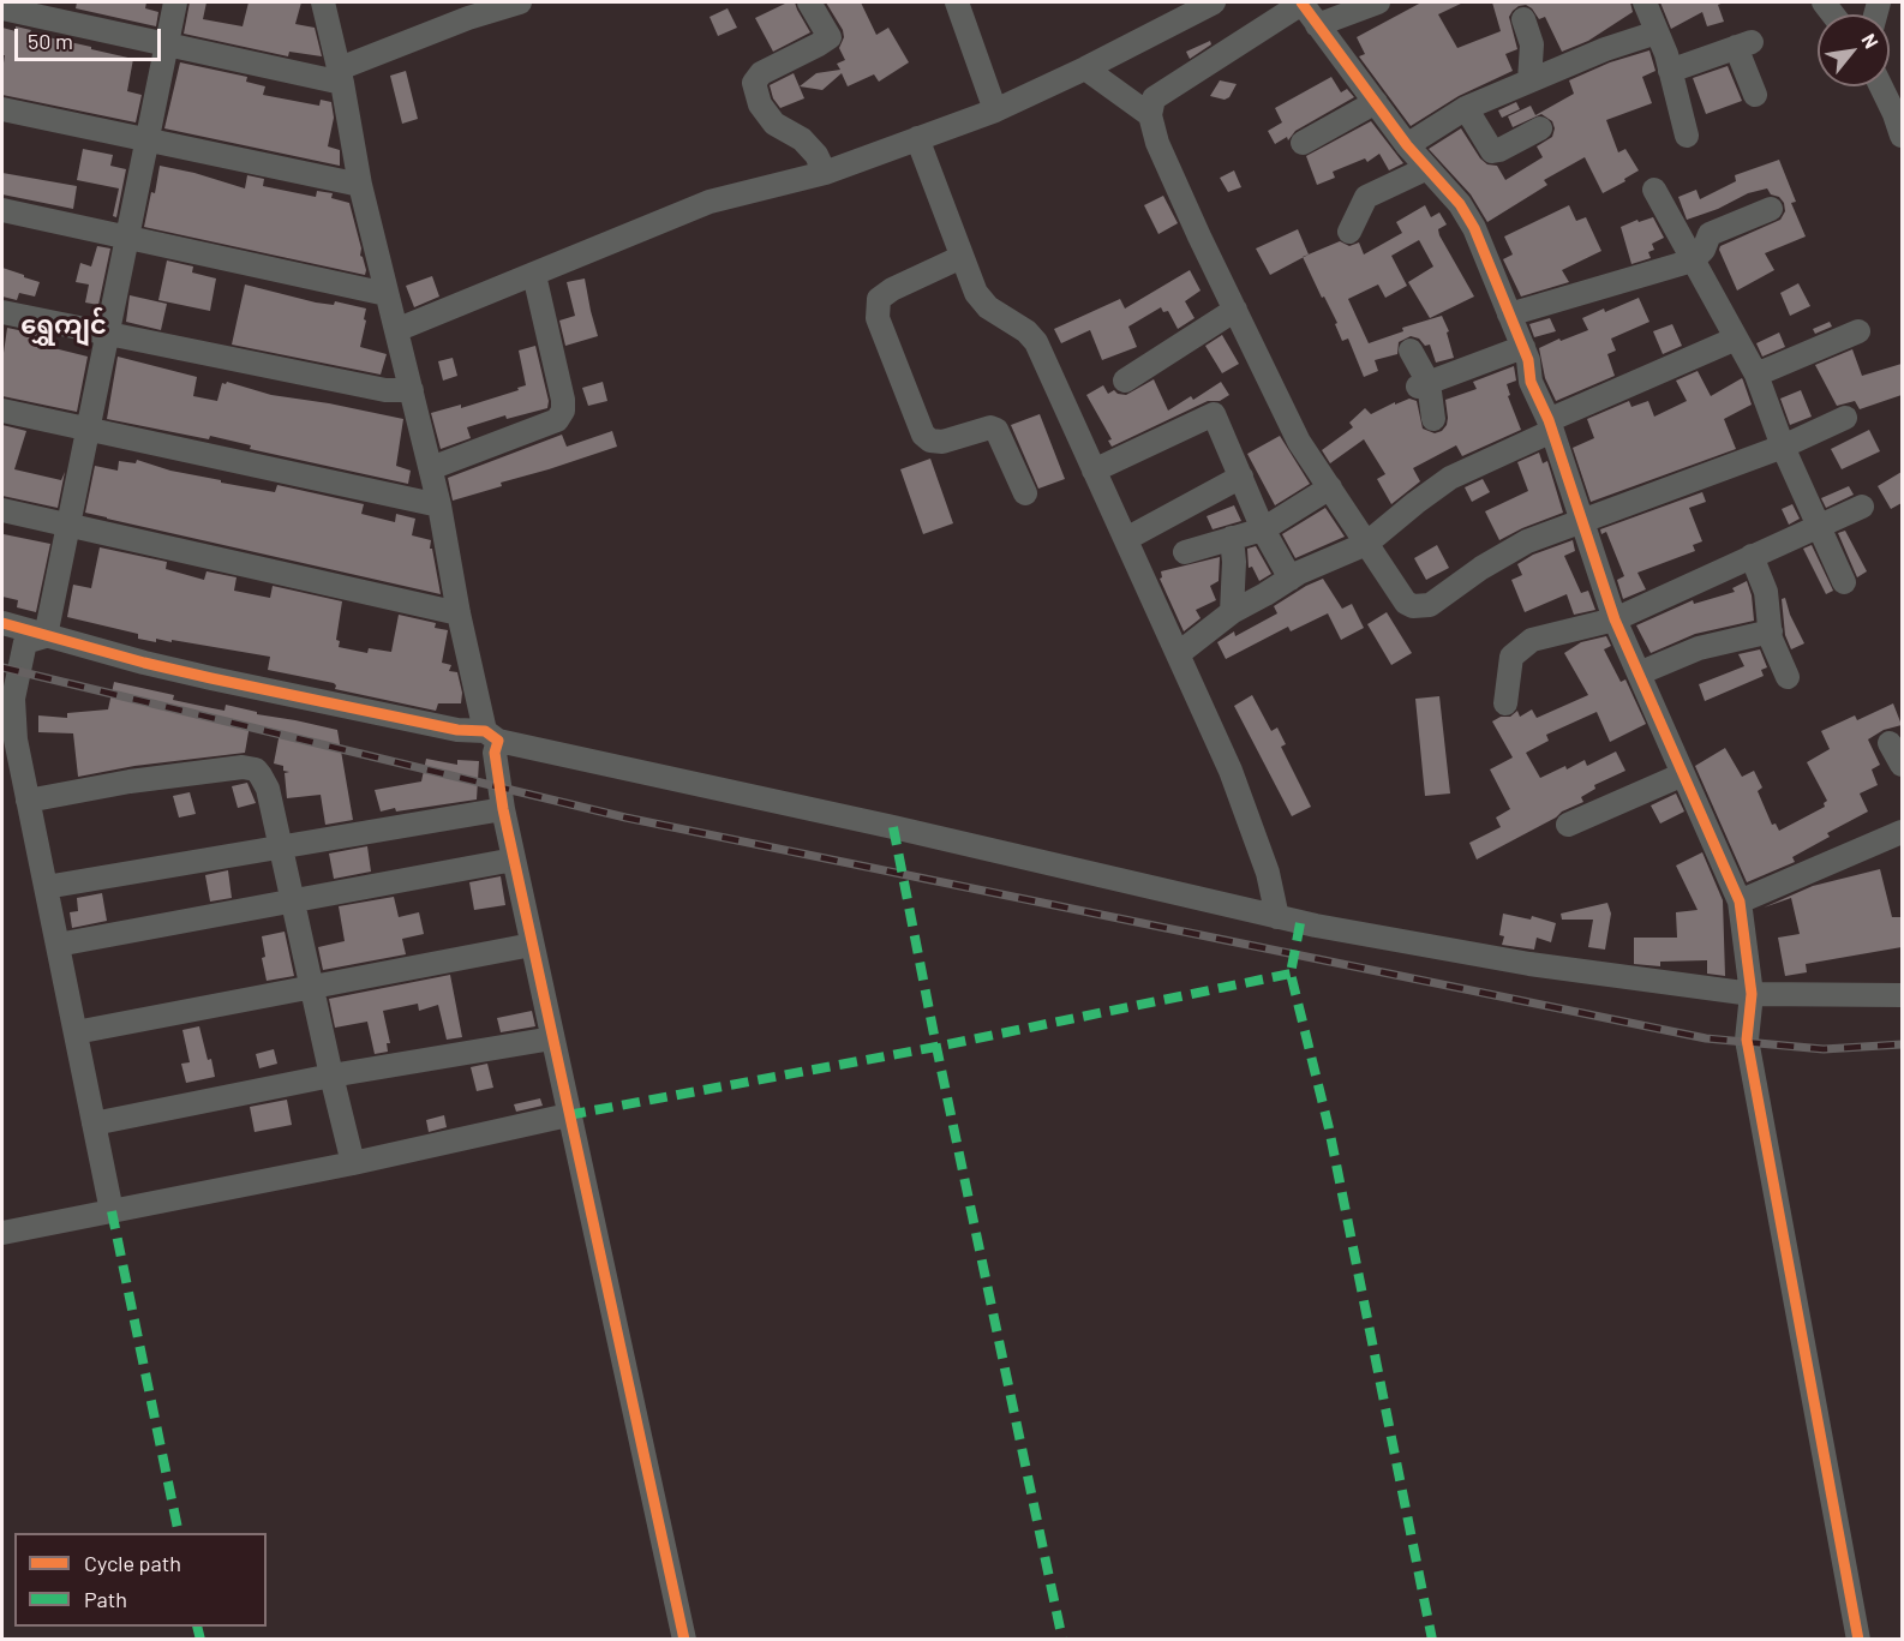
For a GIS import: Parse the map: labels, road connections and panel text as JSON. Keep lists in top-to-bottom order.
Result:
{
  "districts": ["ရွှေကျင်"],
  "legend": ["Cycle path", "Path"],
  "scale_bar": "50 m",
  "north": "top right"
}
